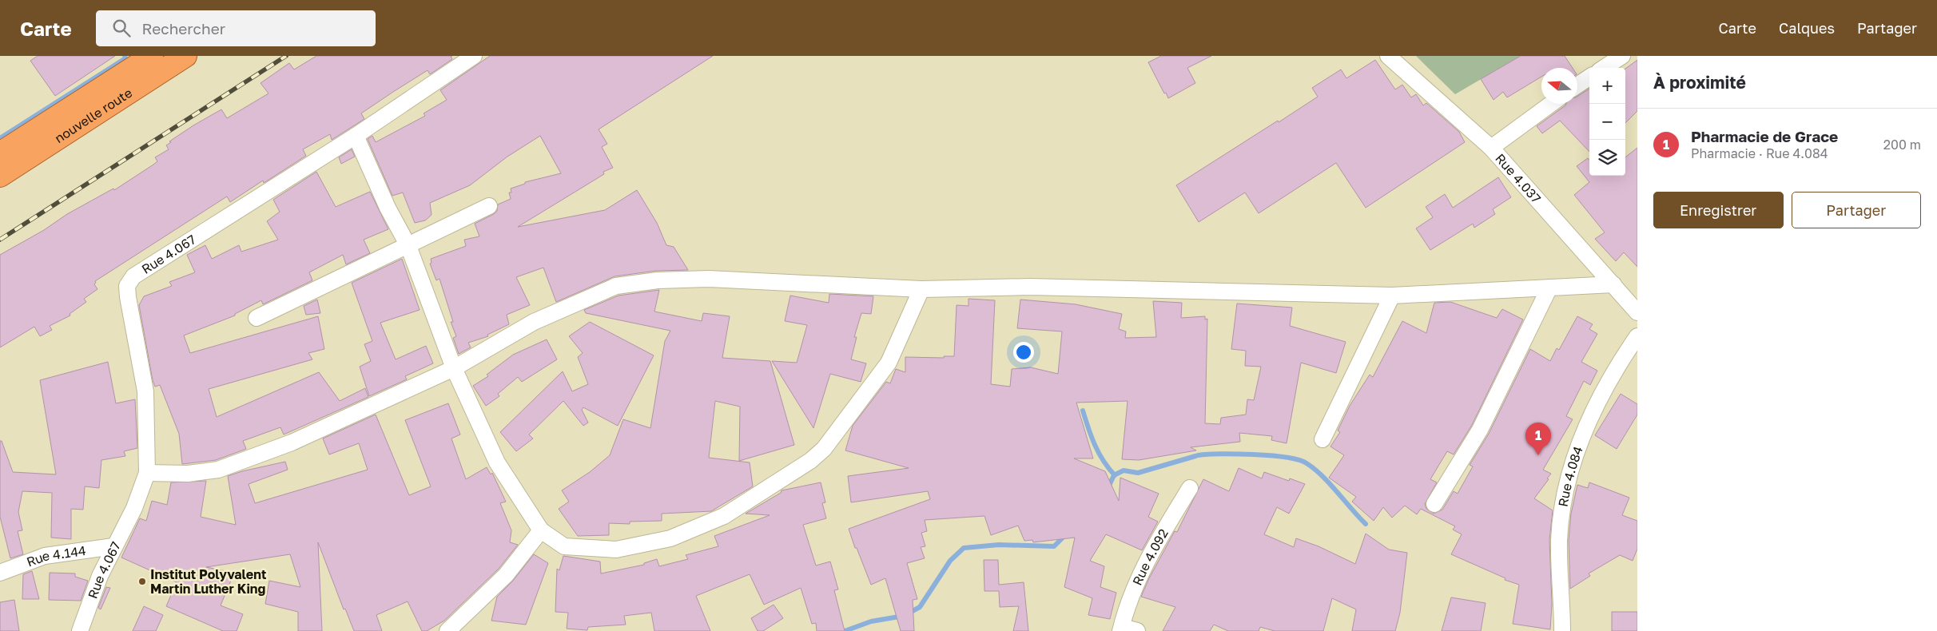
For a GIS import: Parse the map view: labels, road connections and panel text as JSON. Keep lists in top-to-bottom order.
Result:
{
  "streets": {
    "highway": ["nouvelle route"],
    "street": [
      "Rue 4.037",
      "Rue 4.067",
      "Rue 4.084",
      "Rue 4.144",
      "Rue 4.092"
    ]
  },
  "crossings": [
    ["Rue 4.067", "Rue 4.144"]
  ],
  "places": ["Institut Polyvalent Martin Luther King"],
  "north": "left",
  "page": {
    "header": "Carte",
    "search": "Rechercher",
    "nav": ["Carte", "Calques", "Partager"],
    "heading": "À proximité",
    "map_buttons": ["+", "−"],
    "list": [
      {
        "mark": "1",
        "name": "Pharmacie de Grace",
        "note": "Pharmacie · Rue 4.084",
        "value": "200 m"
      }
    ],
    "buttons": ["Enregistrer", "Partager"],
    "pins": "1"
  }
}
